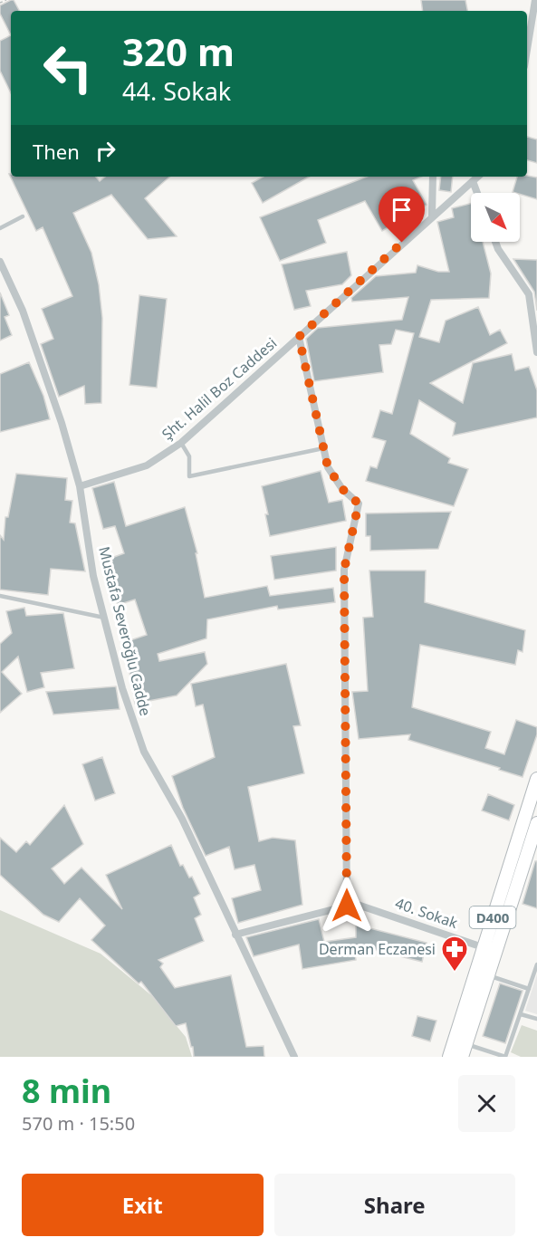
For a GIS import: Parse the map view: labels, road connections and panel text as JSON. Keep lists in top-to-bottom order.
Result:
{
  "streets": {
    "main road": ["D400"],
    "street": ["Şht. Halil Boz Caddesi", "Mustafa Severoğlu Cadde", "40. Sokak"]
  },
  "crossings": [
    ["Şht. Halil Boz Caddesi", "Mustafa Severoğlu Cadde"],
    ["Mustafa Severoğlu Cadde", "40. Sokak"],
    ["40. Sokak", "D400"]
  ],
  "places": {
    "pharmacy": ["Derman Eczanesi"]
  },
  "north": "bottom right",
  "page": {
    "turn": ["320 m", "44. Sokak"],
    "then": "Then",
    "heading": ["8 min", "570 m · 15:50"],
    "buttons": ["Exit", "Share"]
  }
}
